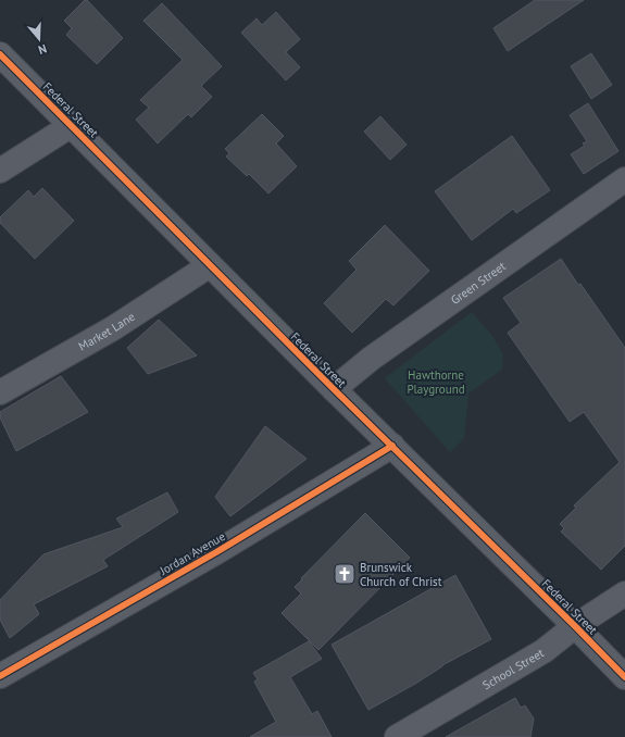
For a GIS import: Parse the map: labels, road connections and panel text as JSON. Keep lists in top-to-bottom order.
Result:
{
  "streets": {
    "street": [
      "Federal Street",
      "Green Street",
      "Market Lane",
      "Jordan Avenue",
      "School Street"
    ]
  },
  "crossings": [
    ["Federal Street", "Green Street"],
    ["Federal Street", "Market Lane"],
    ["Federal Street", "Jordan Avenue"],
    ["Federal Street", "School Street"]
  ],
  "parks": ["Hawthorne Playground"],
  "places": {
    "church": ["Brunswick Church of Christ"]
  },
  "north": "bottom"
}
